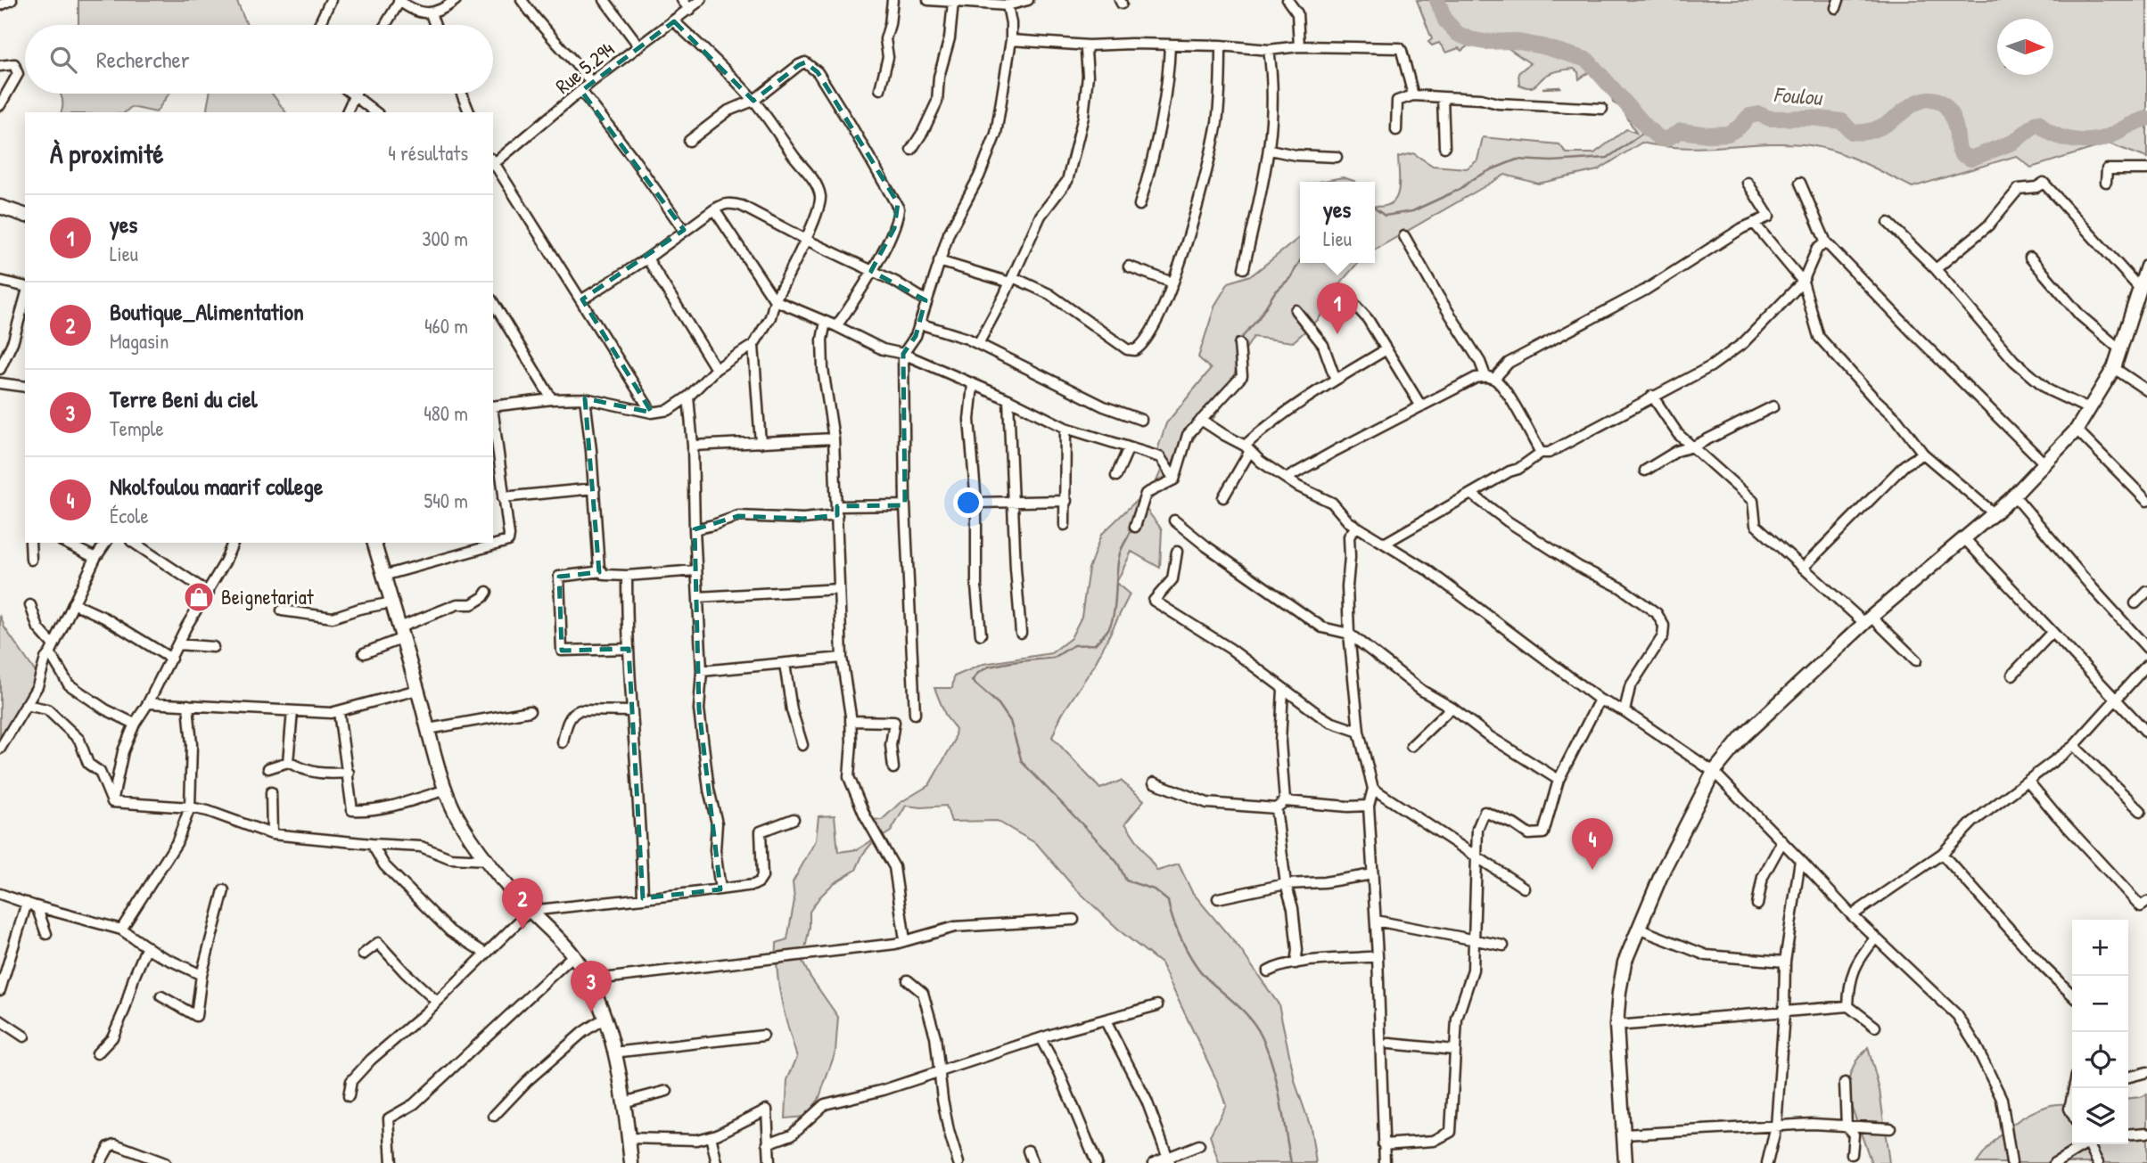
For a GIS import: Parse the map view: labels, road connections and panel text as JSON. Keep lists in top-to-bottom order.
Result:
{
  "streets": {
    "street": ["Rue 5.294"]
  },
  "water": ["Foulou"],
  "places": {
    "shop": ["Beignetariat"]
  },
  "north": "right",
  "page": {
    "search": "Rechercher",
    "heading": ["À proximité", "4 résultats"],
    "popup": ["yes", "Lieu"],
    "list": [
      {
        "mark": "1",
        "name": "yes",
        "note": "Lieu",
        "value": "300 m"
      },
      {
        "mark": "2",
        "name": "Boutique_Alimentation",
        "note": "Magasin",
        "value": "460 m"
      },
      {
        "mark": "3",
        "name": "Terre Beni du ciel",
        "note": "Temple",
        "value": "480 m"
      },
      {
        "mark": "4",
        "name": "Nkolfoulou maarif college",
        "note": "École",
        "value": "540 m"
      }
    ],
    "pins": [
      "1",
      "4",
      "2",
      "3"
    ],
    "map_buttons": ["+", "−"]
  }
}
